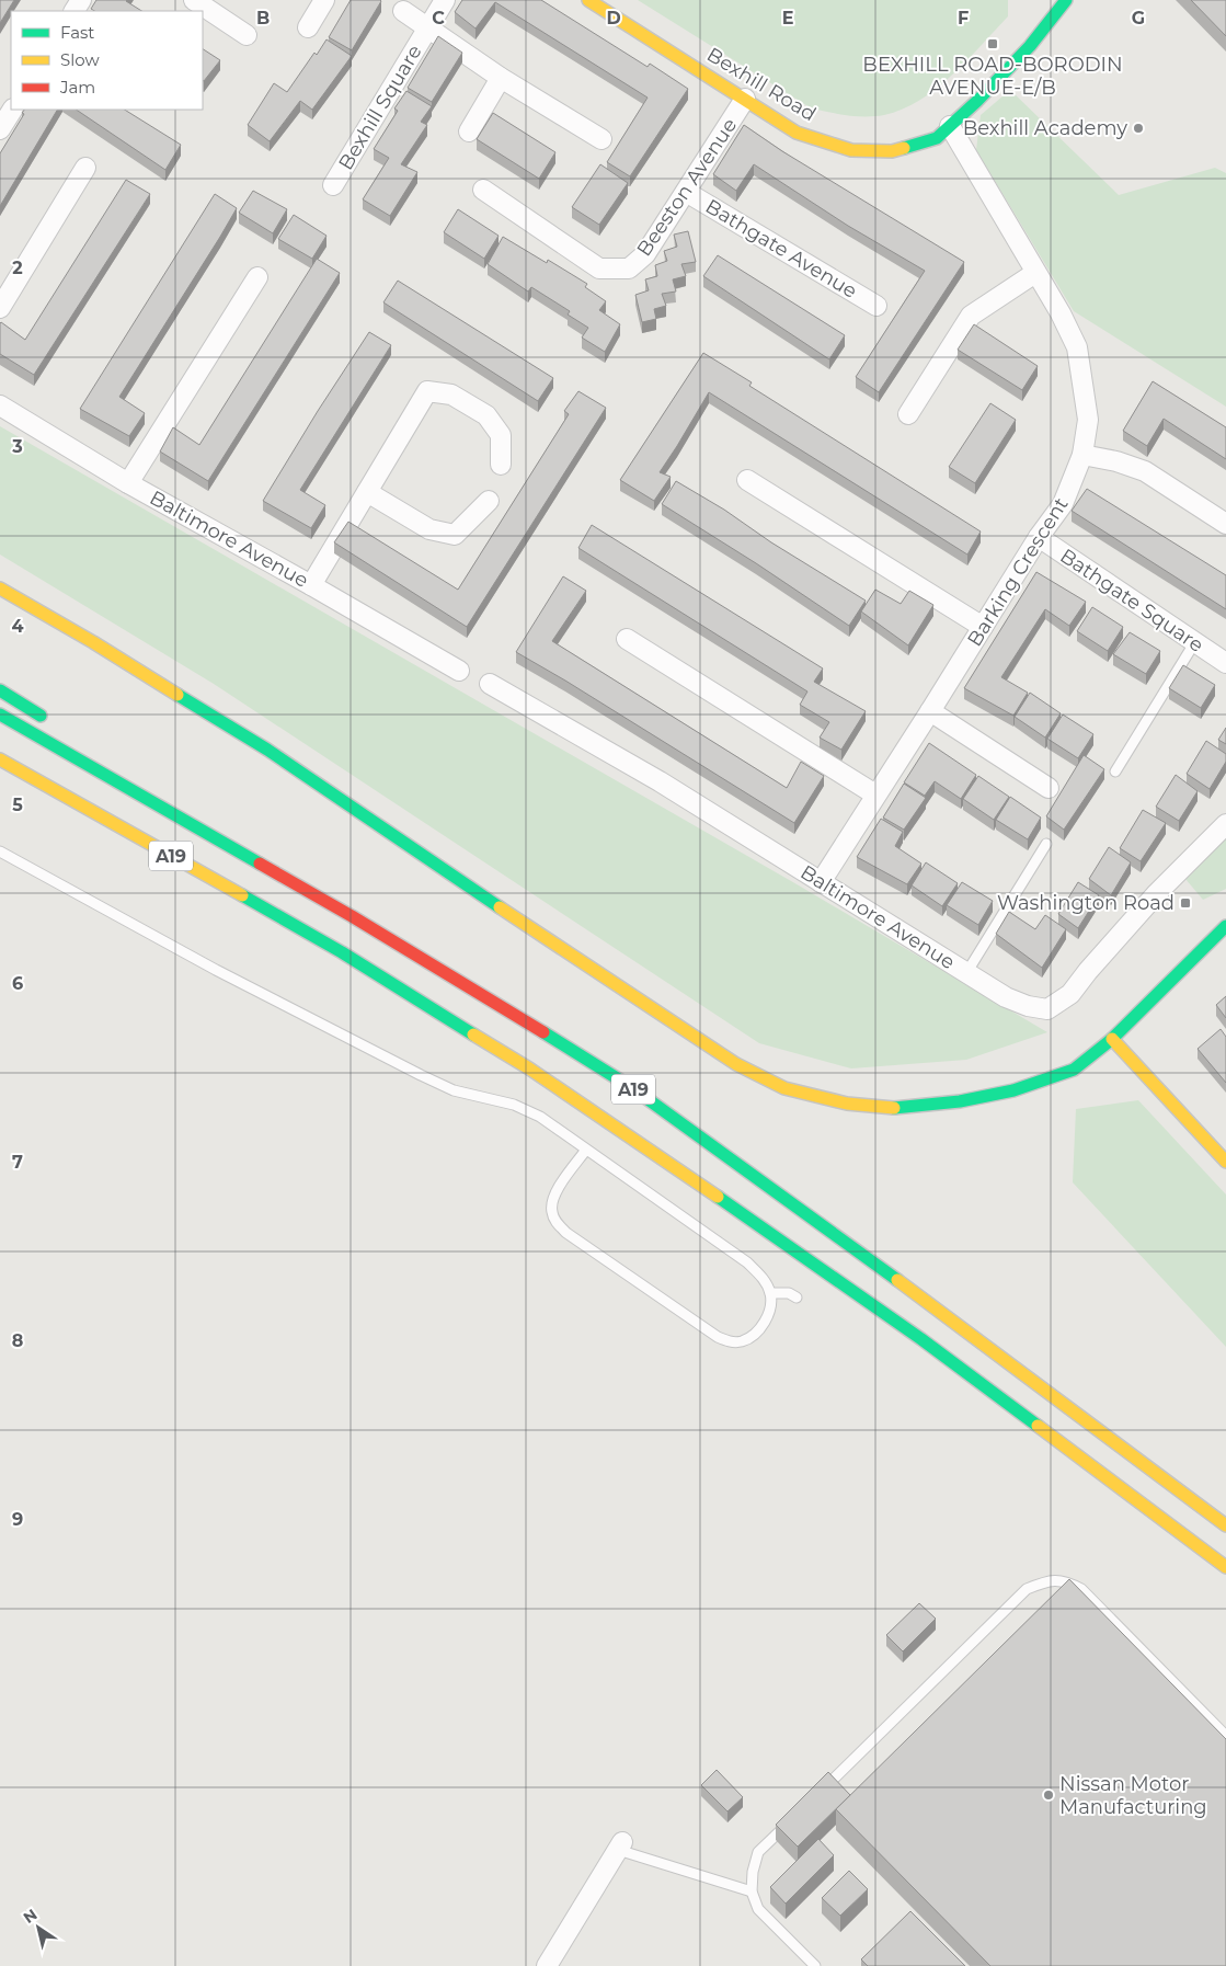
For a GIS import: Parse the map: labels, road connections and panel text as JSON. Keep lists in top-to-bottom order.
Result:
{
  "streets": {
    "main road": ["Bexhill Road", "A19"],
    "street": [
      "Bexhill Square",
      "Beeston Avenue",
      "Bathgate Avenue",
      "Baltimore Avenue",
      "Barking Crescent",
      "Bathgate Square"
    ]
  },
  "crossings": [
    ["Bexhill Road", "Beeston Avenue"],
    ["Bexhill Road", "Barking Crescent"],
    ["Beeston Avenue", "Bathgate Avenue"],
    ["Baltimore Avenue", "Barking Crescent"],
    ["Barking Crescent", "Bathgate Square"]
  ],
  "places": {
    "transit": ["BEXHILL ROAD-BORODIN AVENUE-E/B", "Washington Road"],
    "other": ["Bexhill Academy", "Nissan Motor Manufacturing"]
  },
  "legend": ["Fast", "Slow", "Jam"],
  "north": "top left",
  "grid": {
    "columns": [
      "B",
      "C",
      "D",
      "E",
      "F",
      "G"
    ],
    "rows": [
      "2",
      "3",
      "4",
      "5",
      "6",
      "7",
      "8",
      "9"
    ]
  }
}
